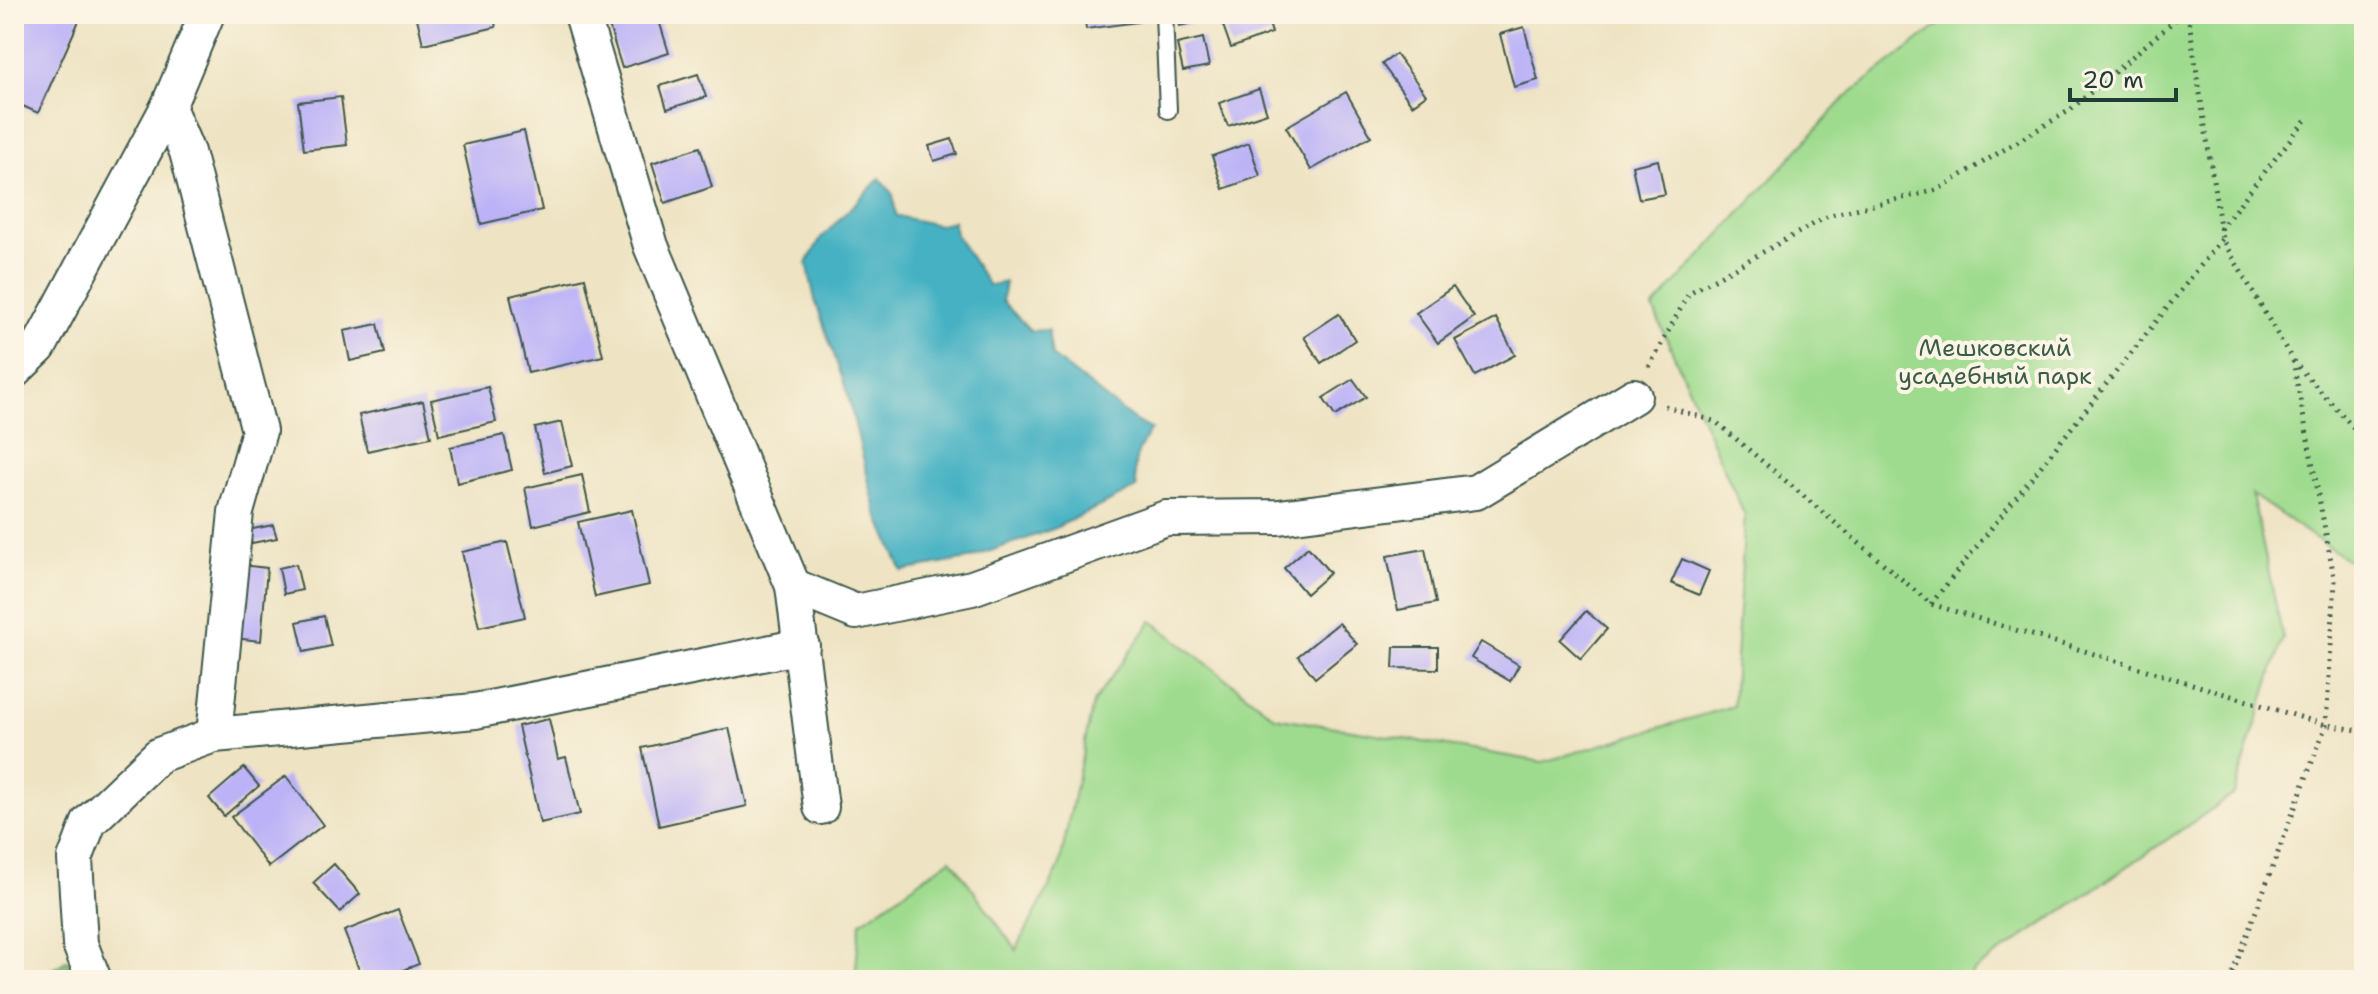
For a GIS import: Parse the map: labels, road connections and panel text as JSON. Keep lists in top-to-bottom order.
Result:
{
  "parks": ["Мешковский усадебный парк"],
  "scale_bar": "20 m"
}
